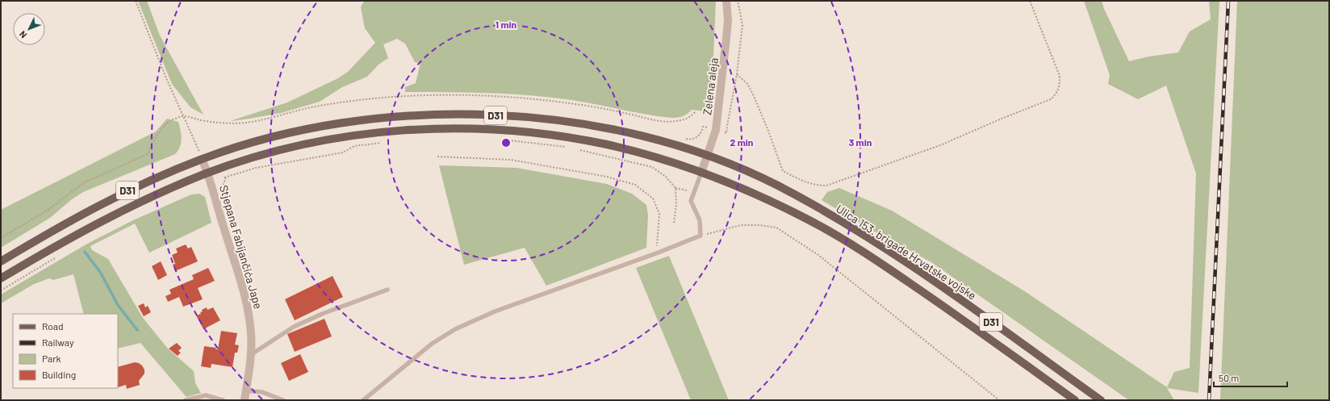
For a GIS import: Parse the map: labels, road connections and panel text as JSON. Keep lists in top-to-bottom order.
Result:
{
  "streets": {
    "main road": ["D31", "Ulica 153. brigade Hrvatske vojske"],
    "street": ["Zelena aleja", "Stjepana Fabijančića Jape"]
  },
  "crossings": [
    ["Zelena aleja", "Ulica 153. brigade Hrvatske vojske"],
    ["Stjepana Fabijančića Jape", "Ulica 153. brigade Hrvatske vojske"]
  ],
  "legend": [
    "Road",
    "Railway",
    "Park",
    "Building"
  ],
  "scale_bar": "50 m",
  "north": "bottom left",
  "rings": ["1 min", "2 min", "3 min"]
}
